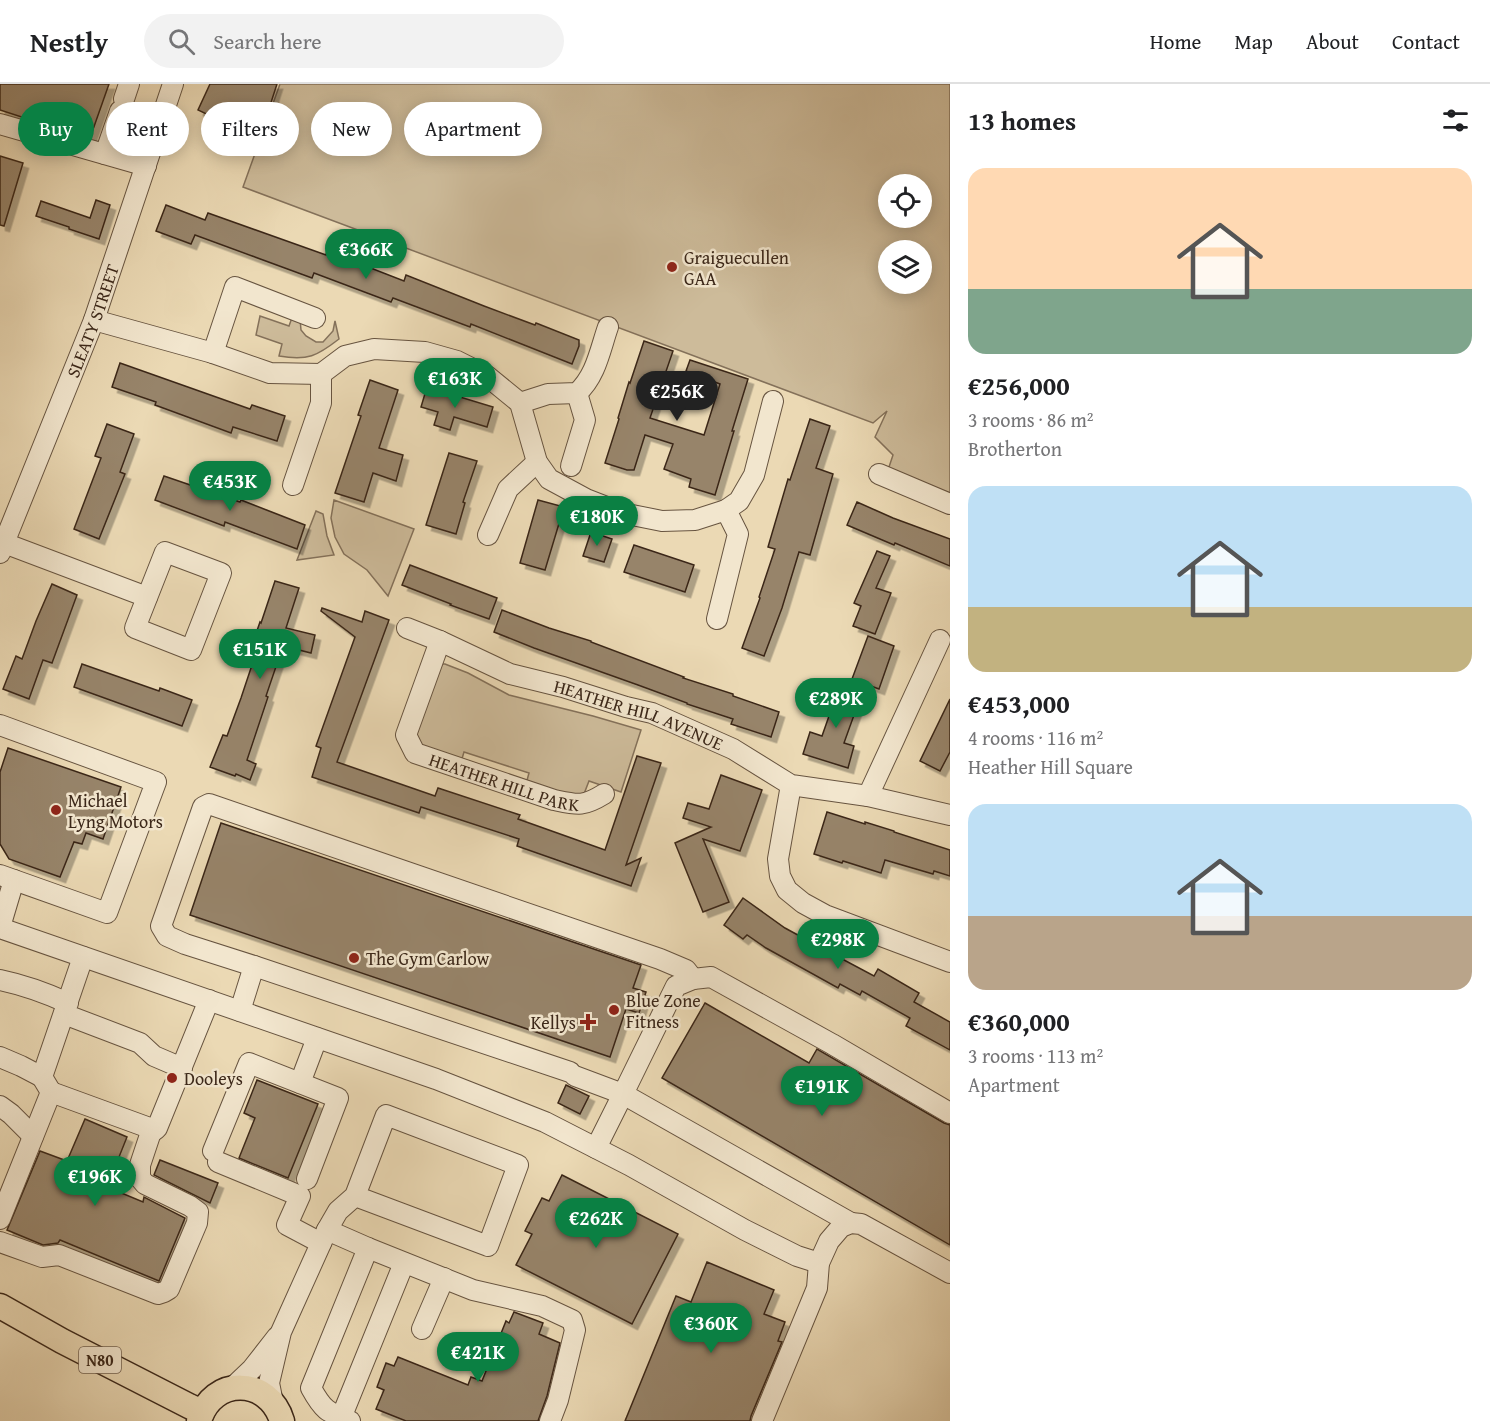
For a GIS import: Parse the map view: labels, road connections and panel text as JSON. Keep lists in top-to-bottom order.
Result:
{
  "streets": {
    "main road": ["N80"],
    "street": ["SLEATY STREET", "HEATHER HILL AVENUE", "HEATHER HILL PARK"]
  },
  "crossings": [
    ["HEATHER HILL AVENUE", "HEATHER HILL PARK"]
  ],
  "places": {
    "other": [
      "Graiguecullen GAA",
      "Michael Lyng Motors",
      "The Gym Carlow",
      "Blue Zone Fitness",
      "Dooleys"
    ],
    "health": ["Kellys"]
  },
  "page": {
    "header": "Nestly",
    "search": "Search here",
    "nav": [
      "Home",
      "Map",
      "About",
      "Contact"
    ],
    "heading": "13 homes",
    "chip": [
      "Buy",
      "Rent",
      "Filters",
      "New",
      "Apartment"
    ],
    "list": [
      {
        "name": "€256,000",
        "note": "3 rooms · 86 m² · Brotherton"
      },
      {
        "name": "€453,000",
        "note": "4 rooms · 116 m² · Heather Hill Square"
      },
      {
        "name": "€360,000",
        "note": "3 rooms · 113 m² · Apartment"
      }
    ],
    "price": [
      "€366K",
      "€163K",
      "€256K",
      "€453K",
      "€180K",
      "€151K",
      "€289K",
      "€298K",
      "€191K",
      "€196K",
      "€262K",
      "€360K",
      "€421K"
    ]
  }
}
